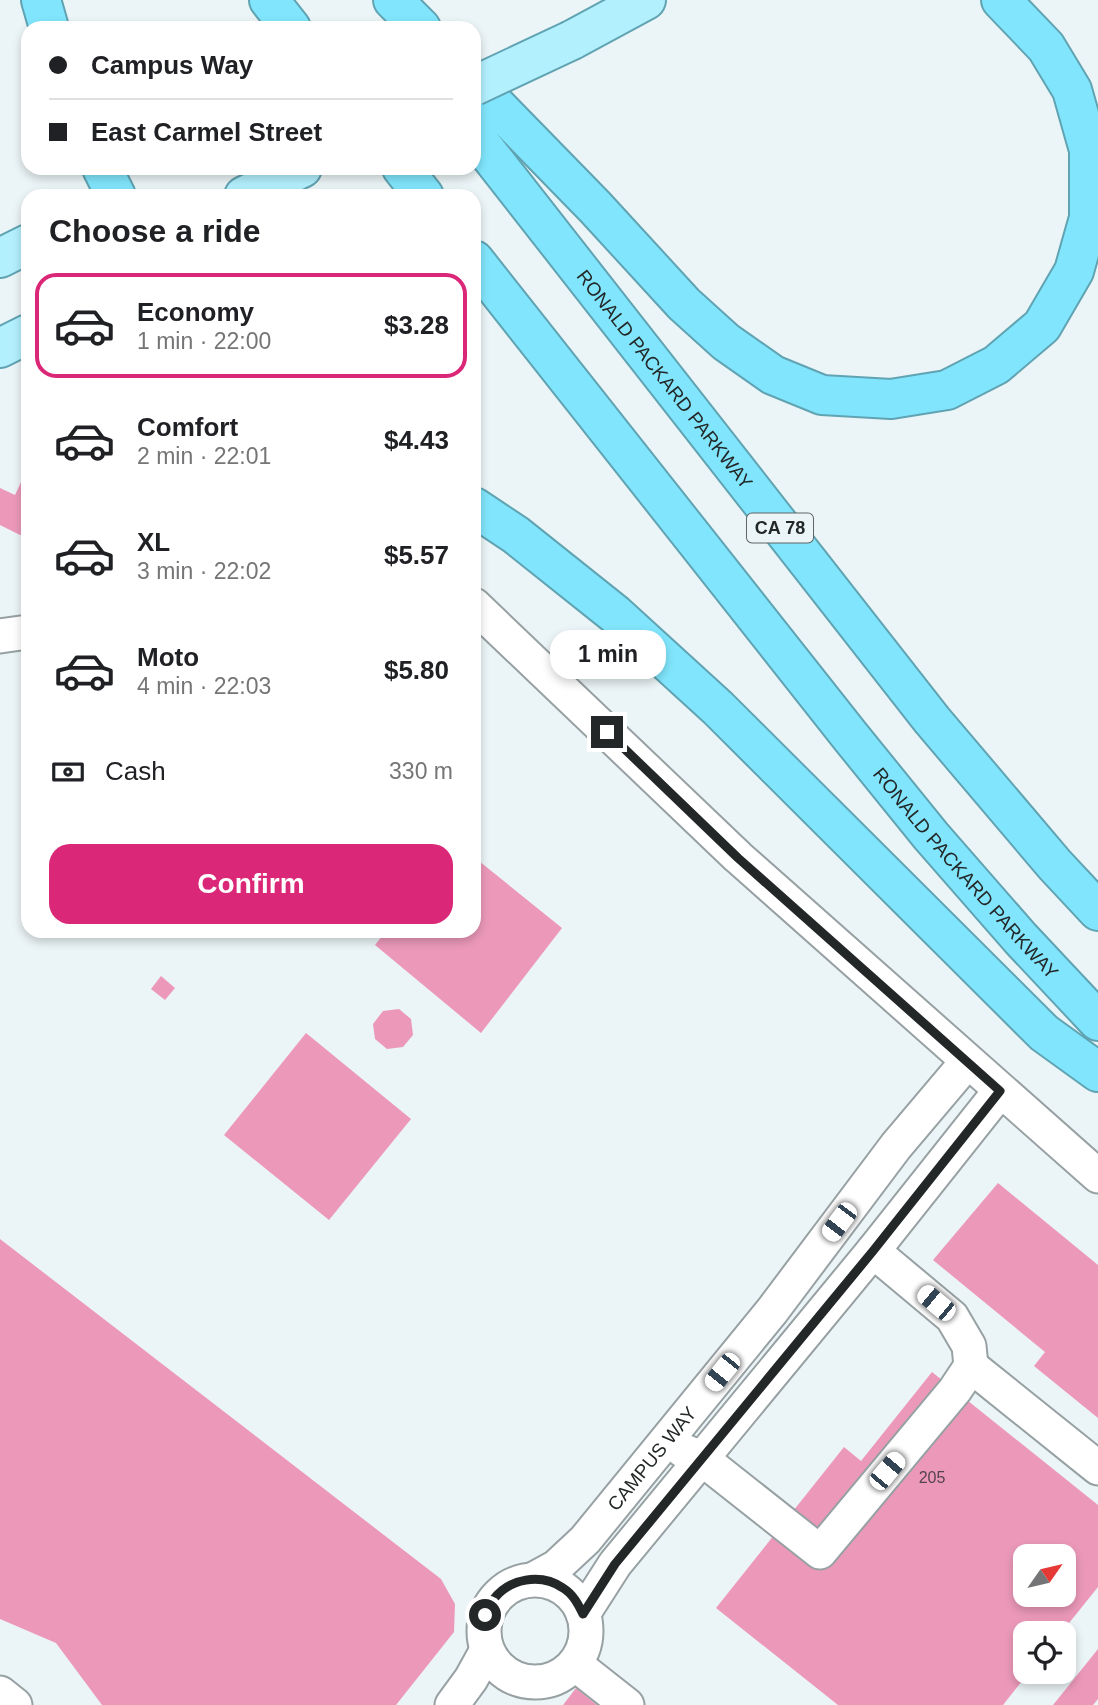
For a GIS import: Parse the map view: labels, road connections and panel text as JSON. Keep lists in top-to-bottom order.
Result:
{
  "streets": {
    "highway": ["RONALD PACKARD PARKWAY", "CA 78"],
    "street": ["CAMPUS WAY"]
  },
  "house_numbers": ["205"],
  "north": "top right",
  "page": {
    "banner": ["Campus Way", "East Carmel Street"],
    "heading": "Choose a ride",
    "list": [
      {
        "name": "Economy",
        "note": "1 min · 22:00",
        "value": "$3.28"
      },
      {
        "name": "Comfort",
        "note": "2 min · 22:01",
        "value": "$4.43"
      },
      {
        "name": "XL",
        "note": "3 min · 22:02",
        "value": "$5.57"
      },
      {
        "name": "Moto",
        "note": "4 min · 22:03",
        "value": "$5.80"
      }
    ],
    "bubble": "1 min",
    "pay": ["Cash", "330 m"],
    "buttons": "Confirm"
  }
}
